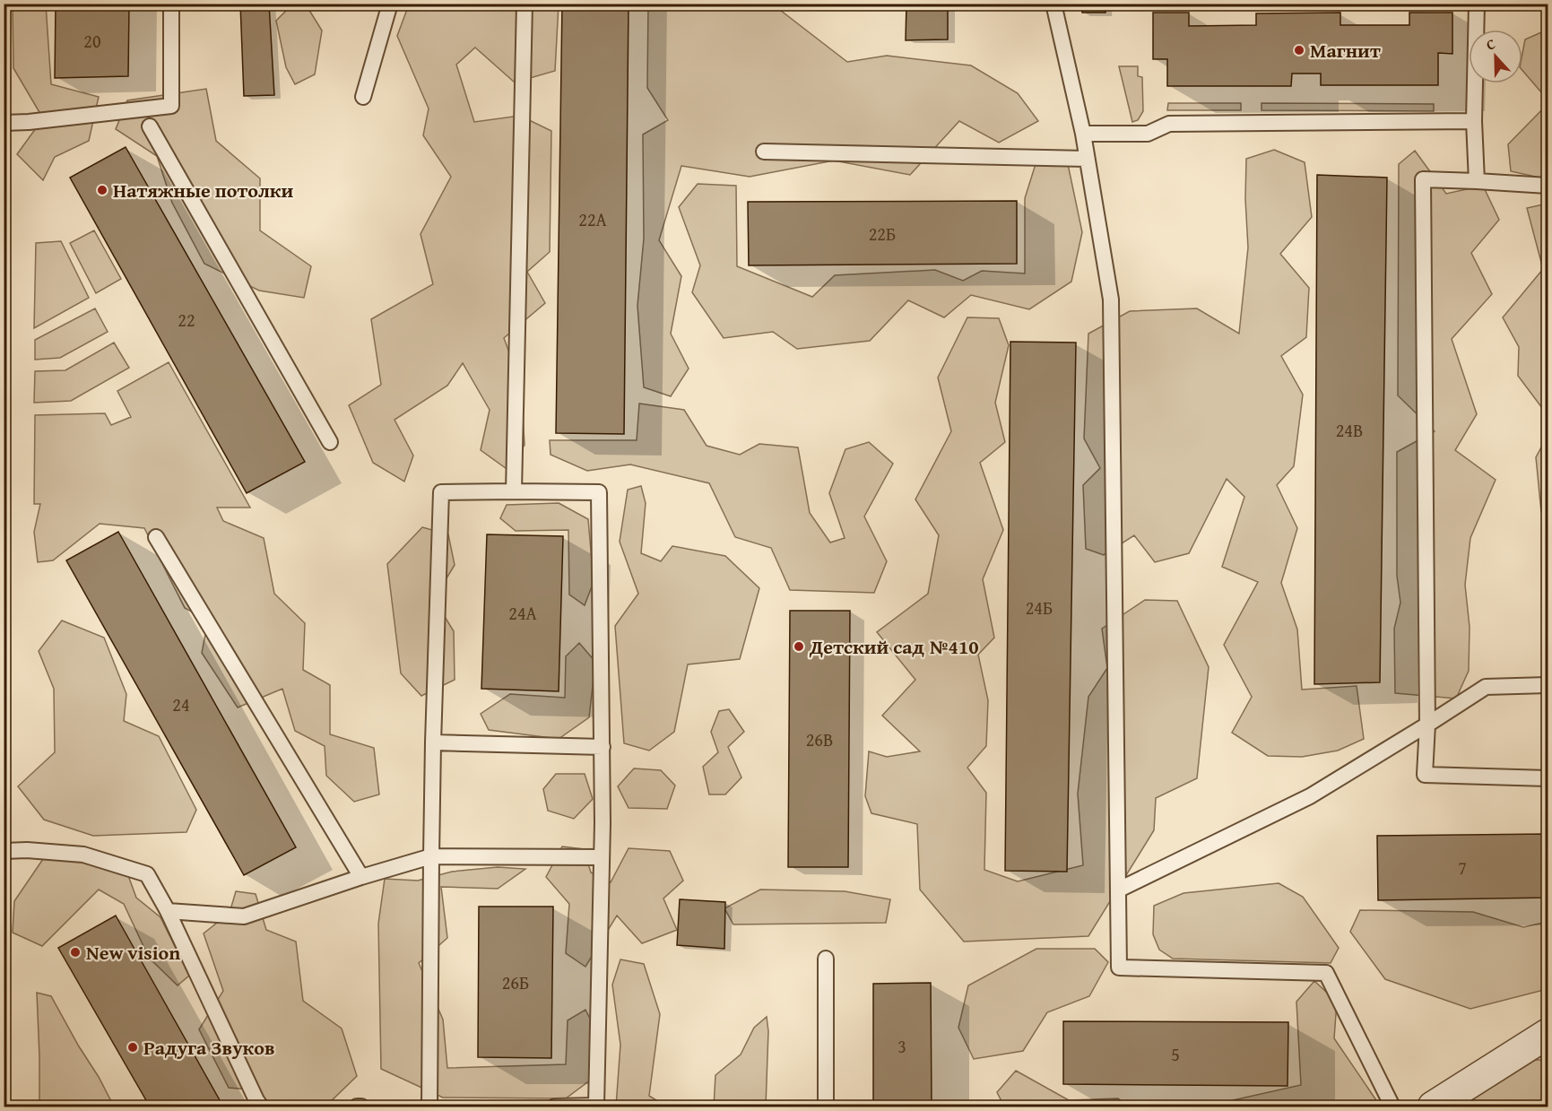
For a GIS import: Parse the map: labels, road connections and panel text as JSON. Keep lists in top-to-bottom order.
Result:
{
  "places": [
    "Магнит",
    "Натяжные потолки",
    "Детский сад №410",
    "New vision",
    "Радуга Звуков"
  ],
  "house_numbers": [
    "20",
    "22А",
    "22Б",
    "22",
    "24В",
    "24Б",
    "24А",
    "24",
    "26В",
    "7",
    "26Б",
    "3",
    "5"
  ],
  "north": "top"
}
